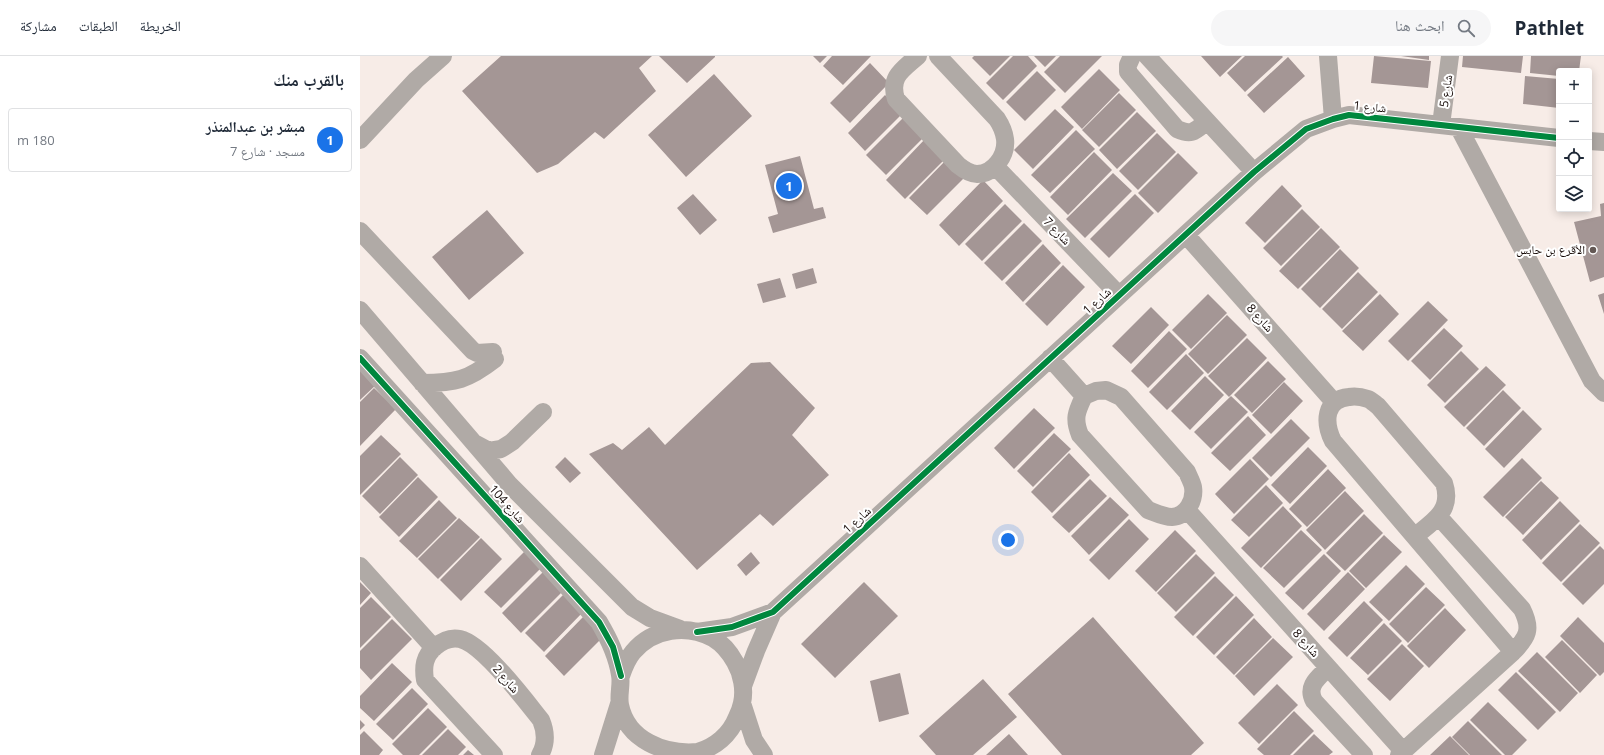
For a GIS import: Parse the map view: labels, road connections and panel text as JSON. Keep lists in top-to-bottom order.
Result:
{
  "streets": {
    "street": [
      "شارع 5",
      "شارع 1",
      "شارع 7",
      "شارع 8",
      "شارع 104",
      "شارع 2"
    ]
  },
  "crossings": [
    ["شارع 5", "شارع 1"],
    ["شارع 1", "شارع 7"],
    ["شارع 1", "شارع 8"],
    ["شارع 1", "شارع 104"]
  ],
  "places": ["الأقرع بن حابس"],
  "page": {
    "header": "Pathlet",
    "search": "ابحث هنا",
    "nav": ["الخريطة", "الطبقات", "مشاركة"],
    "heading": "بالقرب منك",
    "map_buttons": ["+", "−"],
    "list": [
      {
        "mark": "1",
        "name": "مبشر بن عبدالمنذر",
        "note": "مسجد · شارع 7",
        "value": "180 m"
      }
    ],
    "pins": "1"
  }
}
